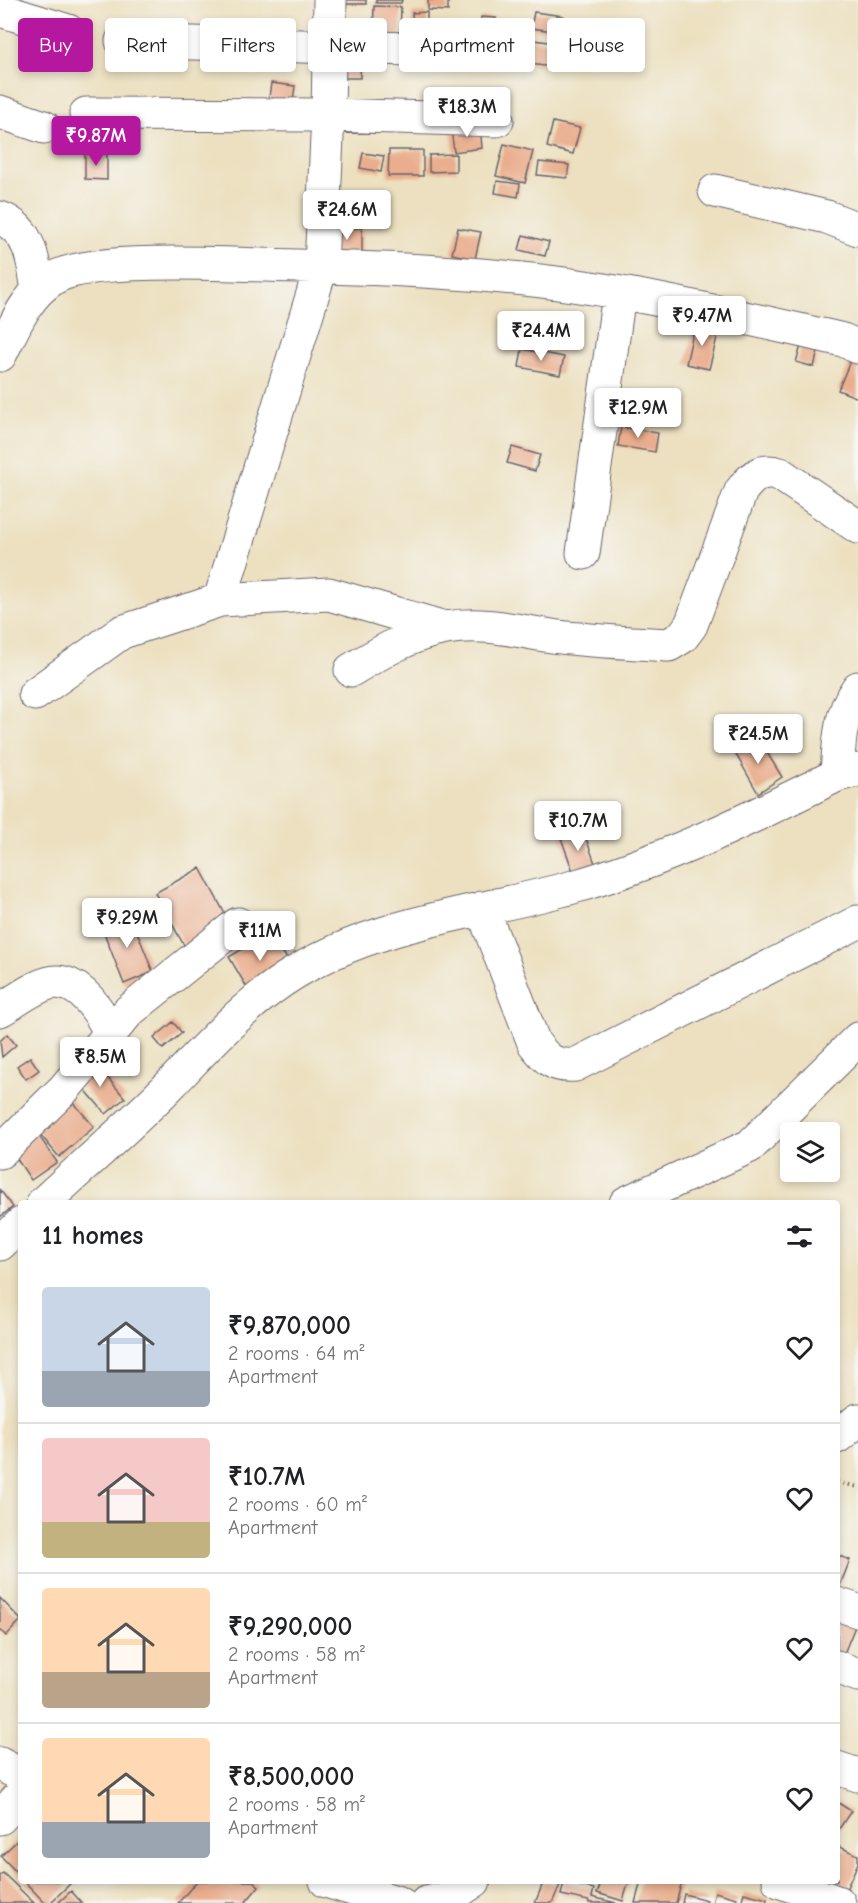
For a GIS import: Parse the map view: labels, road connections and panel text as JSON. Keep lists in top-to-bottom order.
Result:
{
  "page": {
    "chip": [
      "Buy",
      "Rent",
      "Filters",
      "New",
      "Apartment",
      "House"
    ],
    "price": [
      "₹18.3M",
      "₹9.87M",
      "₹24.6M",
      "₹9.47M",
      "₹24.4M",
      "₹12.9M",
      "₹24.5M",
      "₹10.7M",
      "₹9.29M",
      "₹11M",
      "₹8.5M"
    ],
    "heading": "11 homes",
    "list": [
      {
        "name": "₹9,870,000",
        "note": "2 rooms · 64 m² · Apartment"
      },
      {
        "name": "₹10.7M",
        "note": "2 rooms · 60 m² · Apartment"
      },
      {
        "name": "₹9,290,000",
        "note": "2 rooms · 58 m² · Apartment"
      },
      {
        "name": "₹8,500,000",
        "note": "2 rooms · 58 m² · Apartment"
      }
    ]
  }
}
